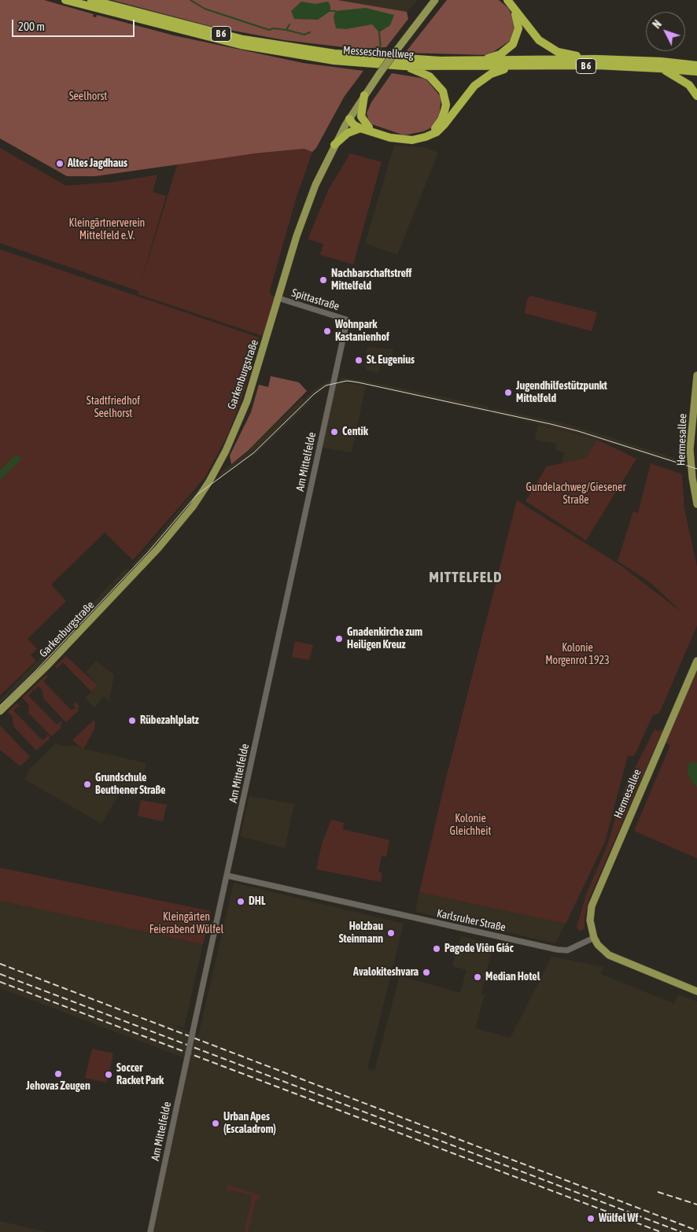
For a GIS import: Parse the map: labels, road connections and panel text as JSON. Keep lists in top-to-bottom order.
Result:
{
  "streets": {
    "highway": ["B 6", "Messeschnellweg"],
    "main road": ["Garkenburgstraße", "Hermesallee"],
    "street": ["Spittastraße", "Am Mittelfelde", "Karlsruher Straße"]
  },
  "crossings": [
    ["Spittastraße", "Garkenburgstraße"],
    ["Spittastraße", "Am Mittelfelde"],
    ["Hermesallee", "Karlsruher Straße"],
    ["Am Mittelfelde", "Karlsruher Straße"]
  ],
  "districts": ["MITTELFELD"],
  "parks": [
    "Seelhorst",
    "Kleingärtnerverein Mittelfeld e.V.",
    "Stadtfriedhof Seelhorst",
    "Gundelachweg/Giesener Straße",
    "Kolonie Morgenrot 1923",
    "Kolonie Gleichheit",
    "Kleingärten Feierabend Wülfel"
  ],
  "places": [
    "Altes Jagdhaus",
    "Nachbarschaftstreff Mittelfeld",
    "Wohnpark Kastanienhof",
    "St. Eugenius",
    "Jugendhilfestützpunkt Mittelfeld",
    "Centik",
    "Gnadenkirche zum Heiligen Kreuz",
    "Rübezahlplatz",
    "Grundschule Beuthener Straße",
    "DHL",
    "Holzbau Steinmann",
    "Pagode Viên Giác",
    "Avalokiteshvara",
    "Median Hotel",
    "Jehovas Zeugen",
    "Soccer Racket Park",
    "Urban Apes (Escaladrom)",
    "Wülfel Wf"
  ],
  "scale_bar": "200 m",
  "north": "top left"
}
